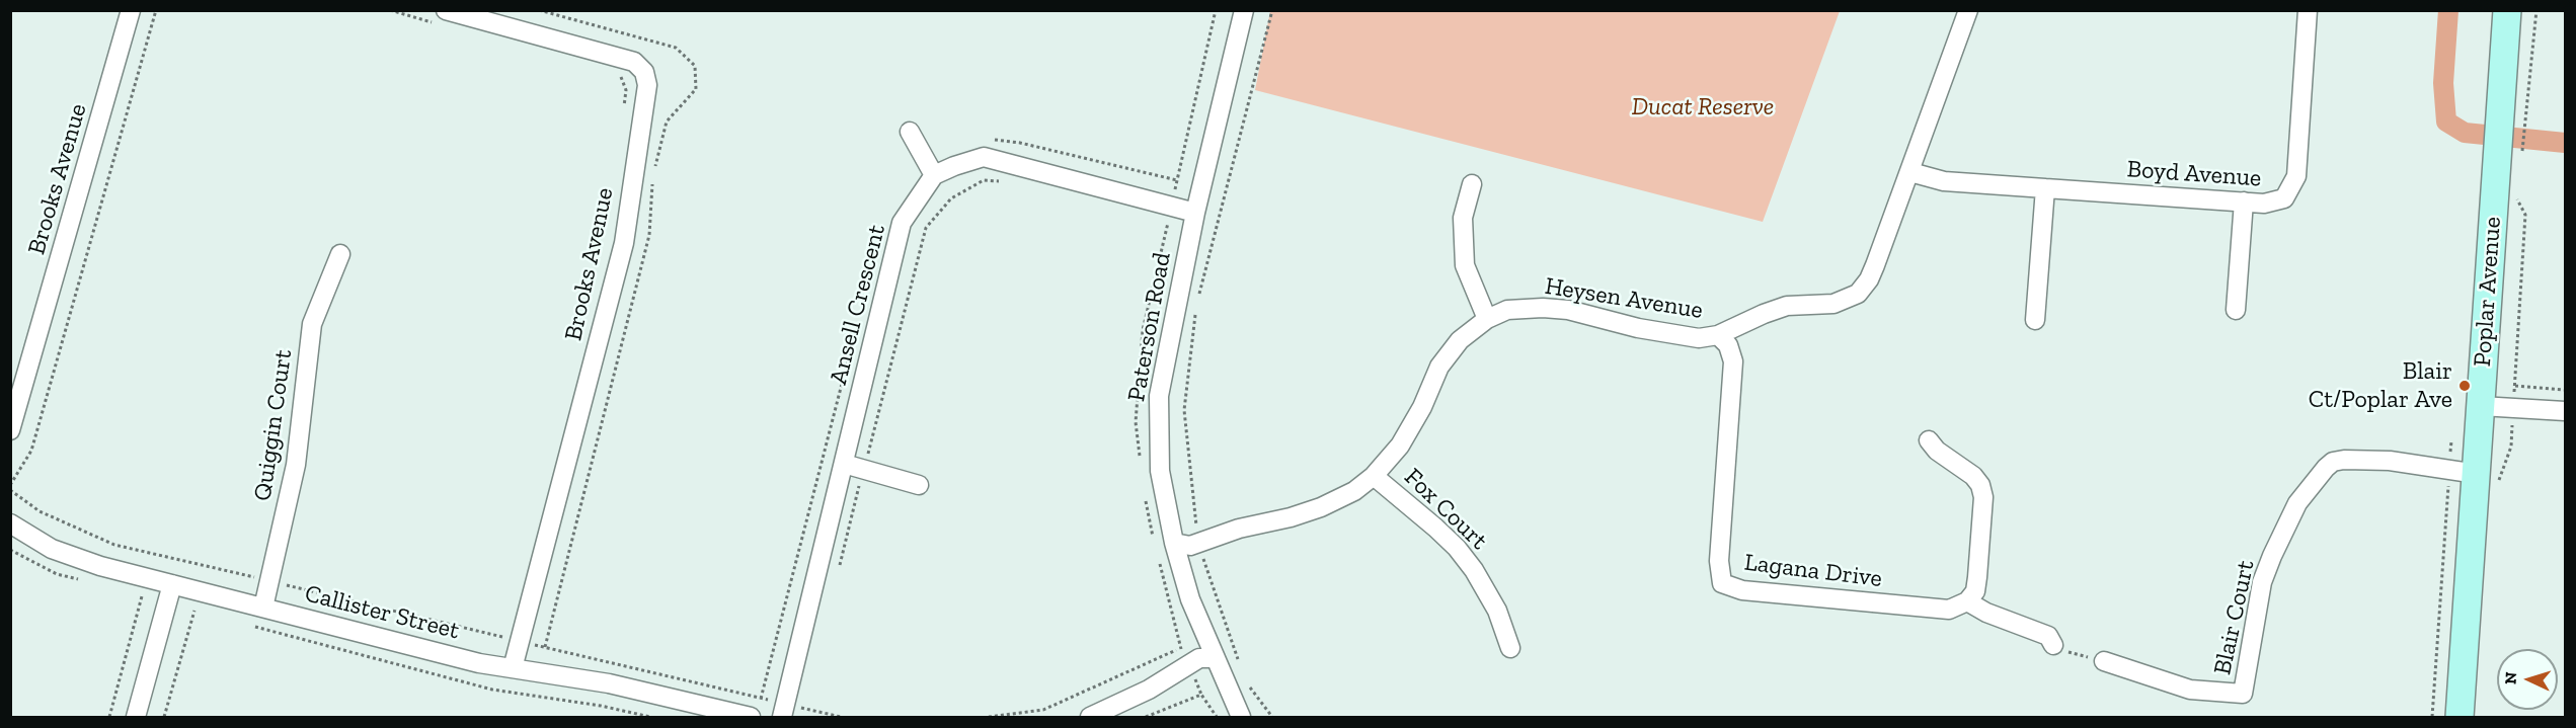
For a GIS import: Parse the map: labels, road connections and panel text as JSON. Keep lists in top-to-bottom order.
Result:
{
  "streets": {
    "street": [
      "Boyd Avenue",
      "Brooks Avenue",
      "Poplar Avenue",
      "Heysen Avenue",
      "Ansell Crescent",
      "Paterson Road",
      "Quiggin Court",
      "Fox Court",
      "Lagana Drive",
      "Callister Street",
      "Blair Court"
    ]
  },
  "crossings": [
    ["Boyd Avenue", "Heysen Avenue"],
    ["Brooks Avenue", "Callister Street"],
    ["Poplar Avenue", "Blair Court"],
    ["Heysen Avenue", "Paterson Road"],
    ["Heysen Avenue", "Fox Court"],
    ["Heysen Avenue", "Lagana Drive"],
    ["Quiggin Court", "Callister Street"]
  ],
  "parks": ["Ducat Reserve"],
  "places": ["Blair Ct/Poplar Ave"],
  "north": "left"
}
